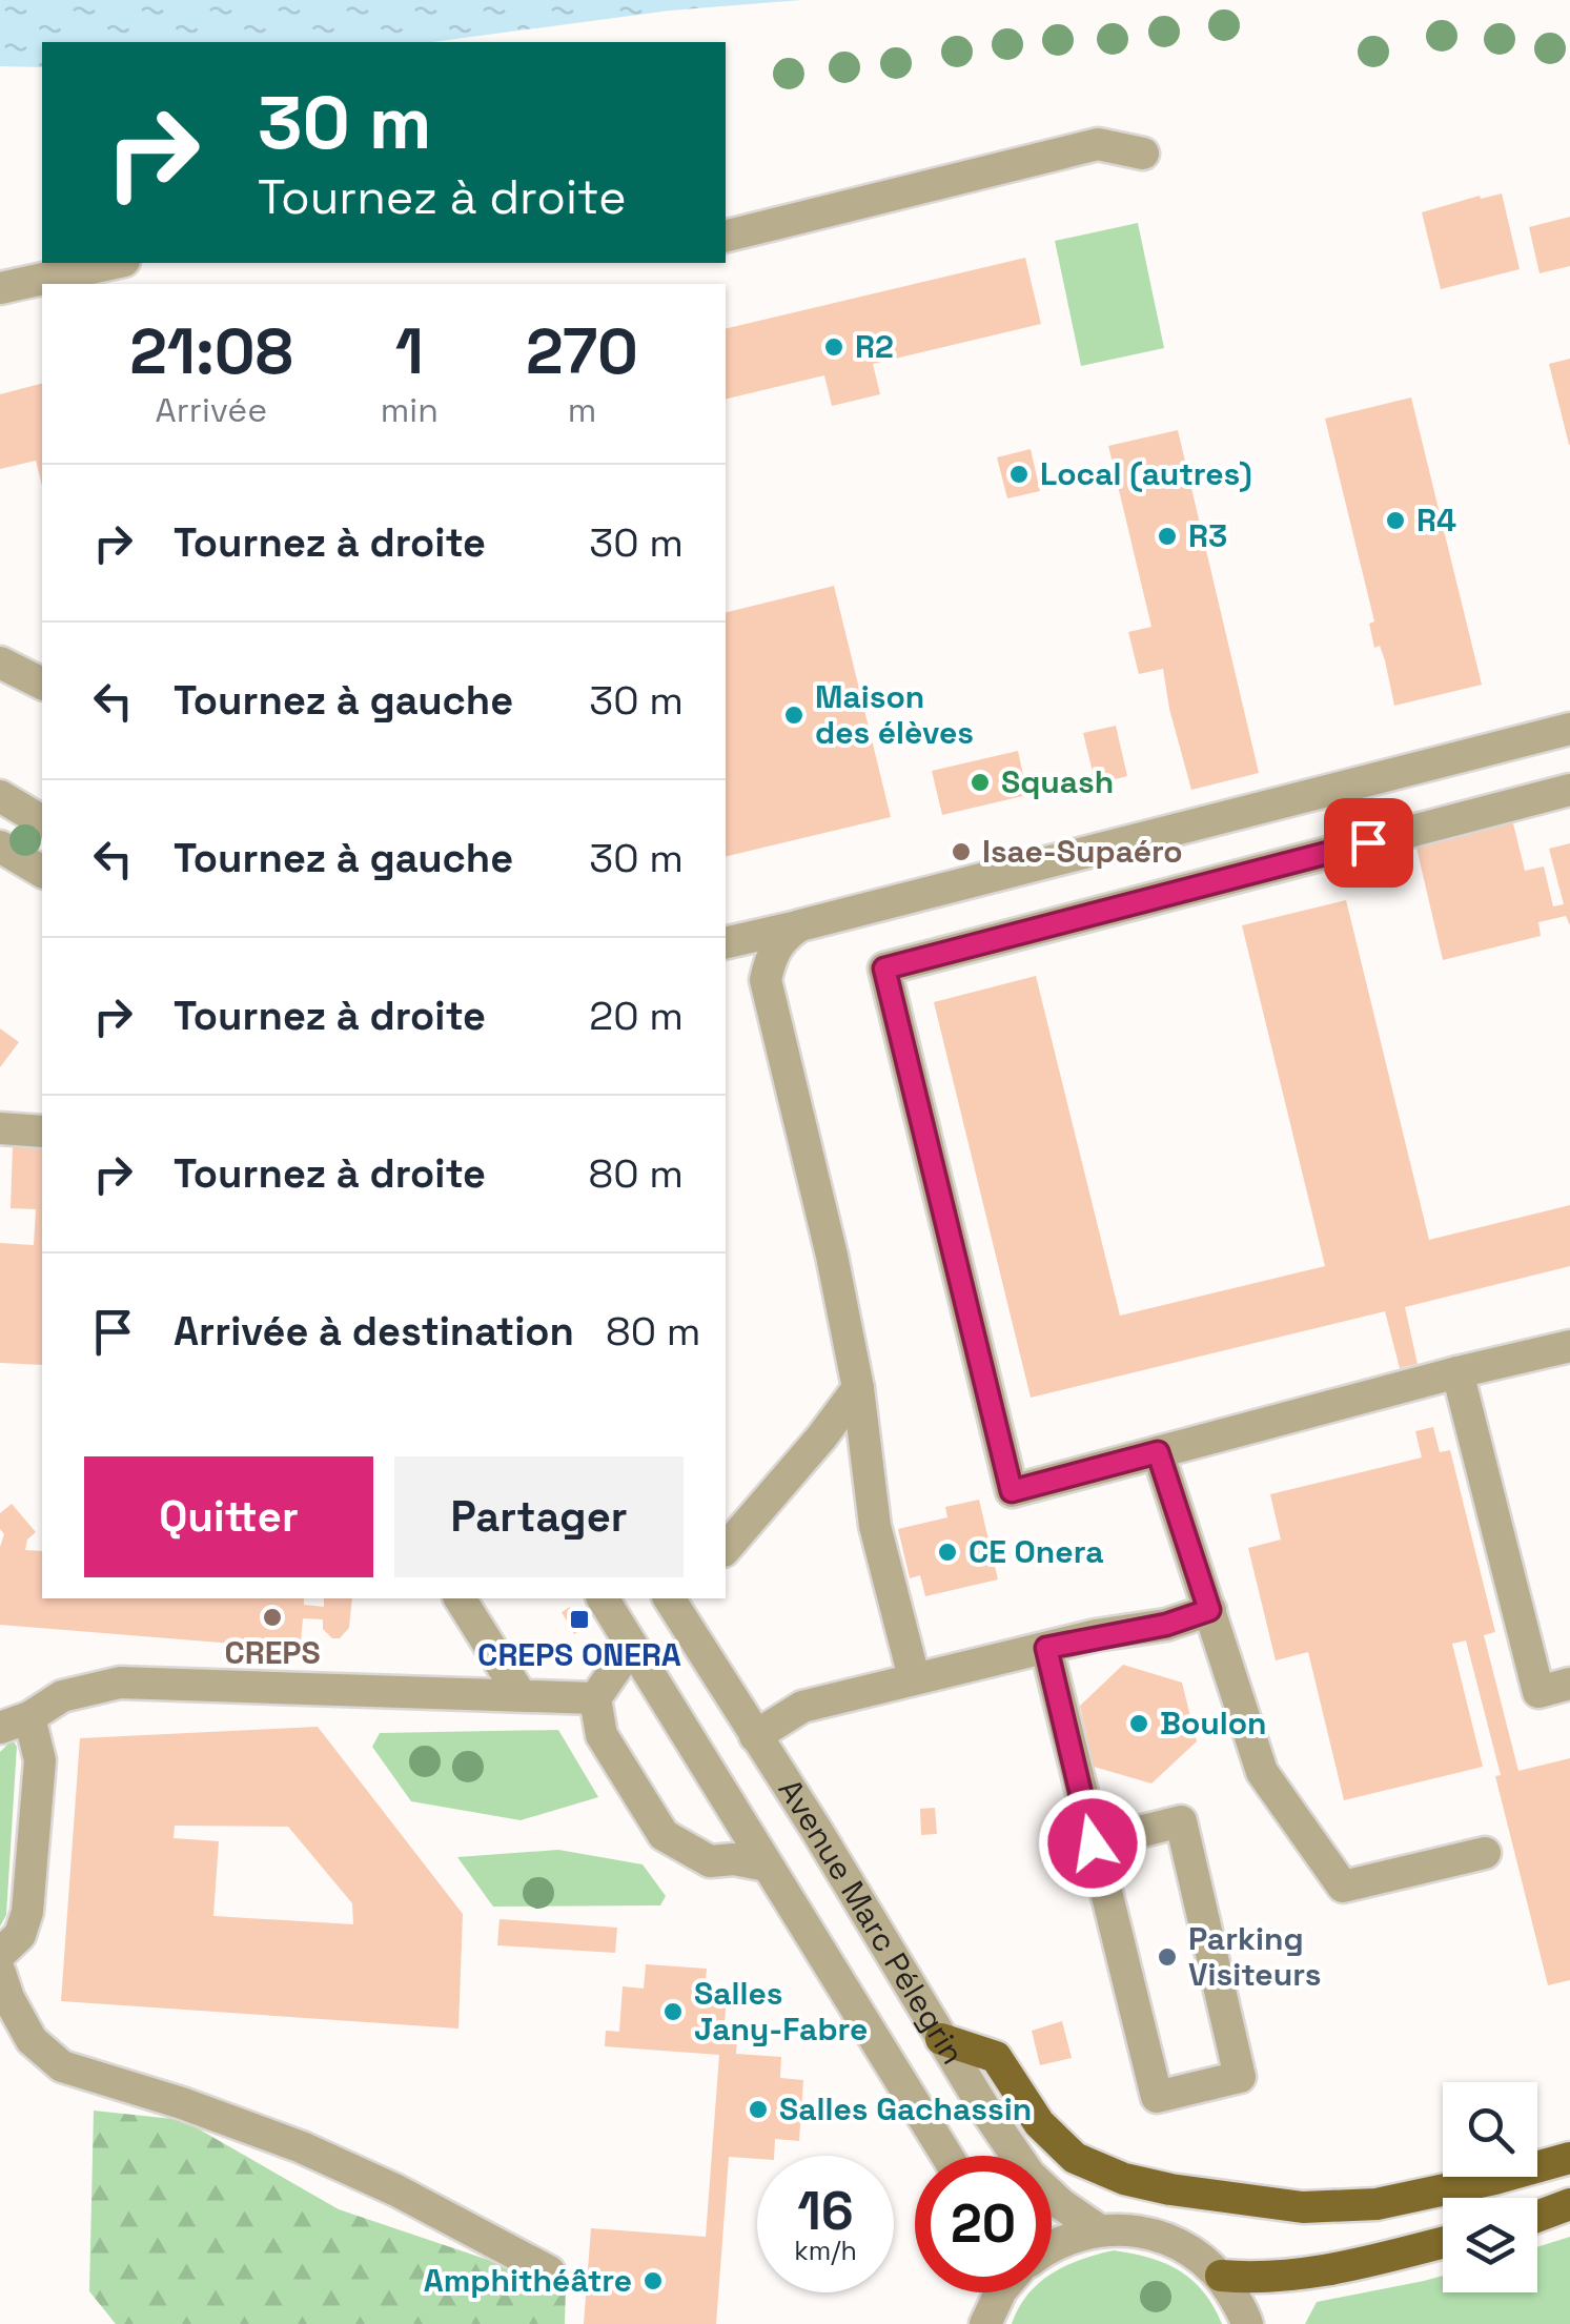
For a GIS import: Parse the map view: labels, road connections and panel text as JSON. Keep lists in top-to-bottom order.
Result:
{
  "streets": {
    "street": ["Avenue Marc Pélegrin"]
  },
  "places": {
    "other": [
      "R2",
      "Local (autres)",
      "R4",
      "R3",
      "Maison des élèves",
      "Squash",
      "Isae-Supaéro",
      "CE Onera",
      "CREPS",
      "Boulon",
      "Parking Visiteurs",
      "Salles Jany-Fabre",
      "Salles Gachassin",
      "Amphithéâtre"
    ],
    "transit": ["CREPS ONERA"]
  },
  "page": {
    "turn": ["30 m", "Tournez à droite"],
    "eta": [
      "21:08",
      "Arrivée",
      "1",
      "min",
      "270",
      "m"
    ],
    "list": [
      {
        "name": "Tournez à droite",
        "value": "30 m"
      },
      {
        "name": "Tournez à gauche",
        "value": "30 m"
      },
      {
        "name": "Tournez à gauche",
        "value": "30 m"
      },
      {
        "name": "Tournez à droite",
        "value": "20 m"
      },
      {
        "name": "Tournez à droite",
        "value": "80 m"
      },
      {
        "name": "Arrivée à destination",
        "value": "80 m"
      }
    ],
    "buttons": ["Quitter", "Partager"],
    "speed": "16 km/h",
    "limit": "20"
  }
}
